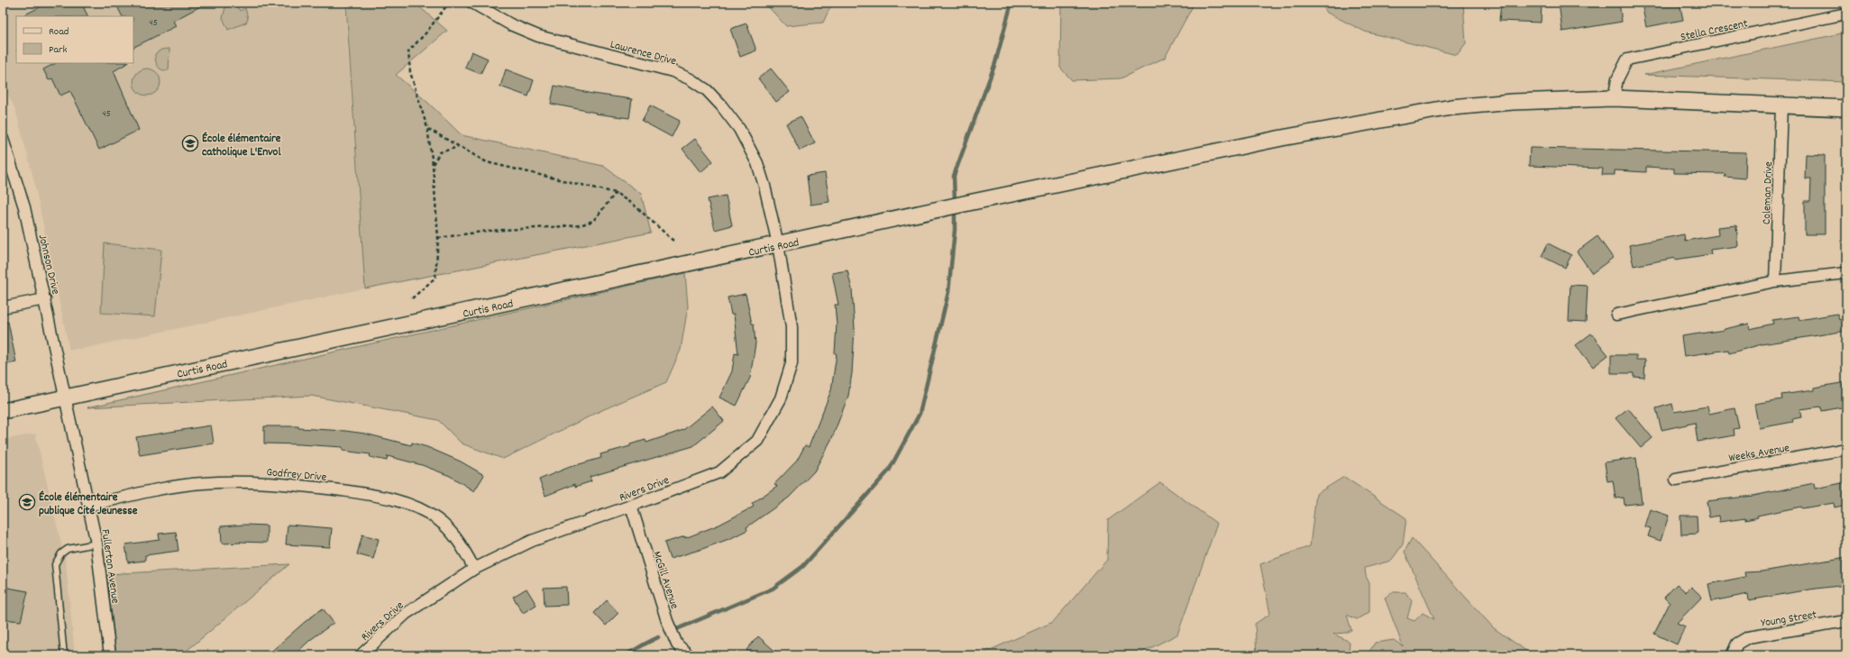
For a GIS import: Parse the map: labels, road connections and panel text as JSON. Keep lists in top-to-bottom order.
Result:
{
  "streets": {
    "main road": ["Curtis Road"],
    "street": [
      "Stella Crescent",
      "Lawrence Drive",
      "Coleman Drive",
      "Johnson Drive",
      "Weeks Avenue",
      "Godfrey Drive",
      "Rivers Drive",
      "Fullerton Avenue",
      "McGill Avenue",
      "Young Street"
    ]
  },
  "crossings": [
    ["Stella Crescent", "Curtis Road"],
    ["Lawrence Drive", "Curtis Road"],
    ["Lawrence Drive", "Rivers Drive"],
    ["Coleman Drive", "Curtis Road"],
    ["Curtis Road", "Johnson Drive"],
    ["Curtis Road", "Rivers Drive"],
    ["Curtis Road", "Fullerton Avenue"],
    ["Johnson Drive", "Fullerton Avenue"],
    ["Godfrey Drive", "Rivers Drive"],
    ["Godfrey Drive", "Fullerton Avenue"],
    ["Rivers Drive", "McGill Avenue"]
  ],
  "places": {
    "school or university": ["École élémentaire catholique L'Envol", "École élémentaire publique Cité Jeunesse"]
  },
  "house_numbers": ["45", "45"],
  "legend": ["Road", "Park"]
}
